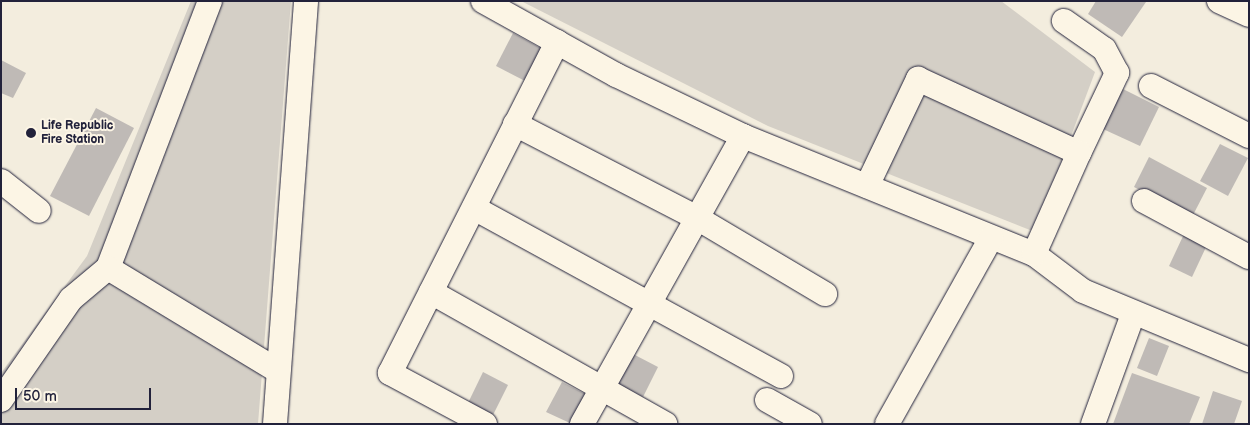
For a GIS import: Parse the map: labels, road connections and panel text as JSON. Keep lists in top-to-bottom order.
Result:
{
  "places": ["Life Republic Fire Station"],
  "scale_bar": "50 m"
}
